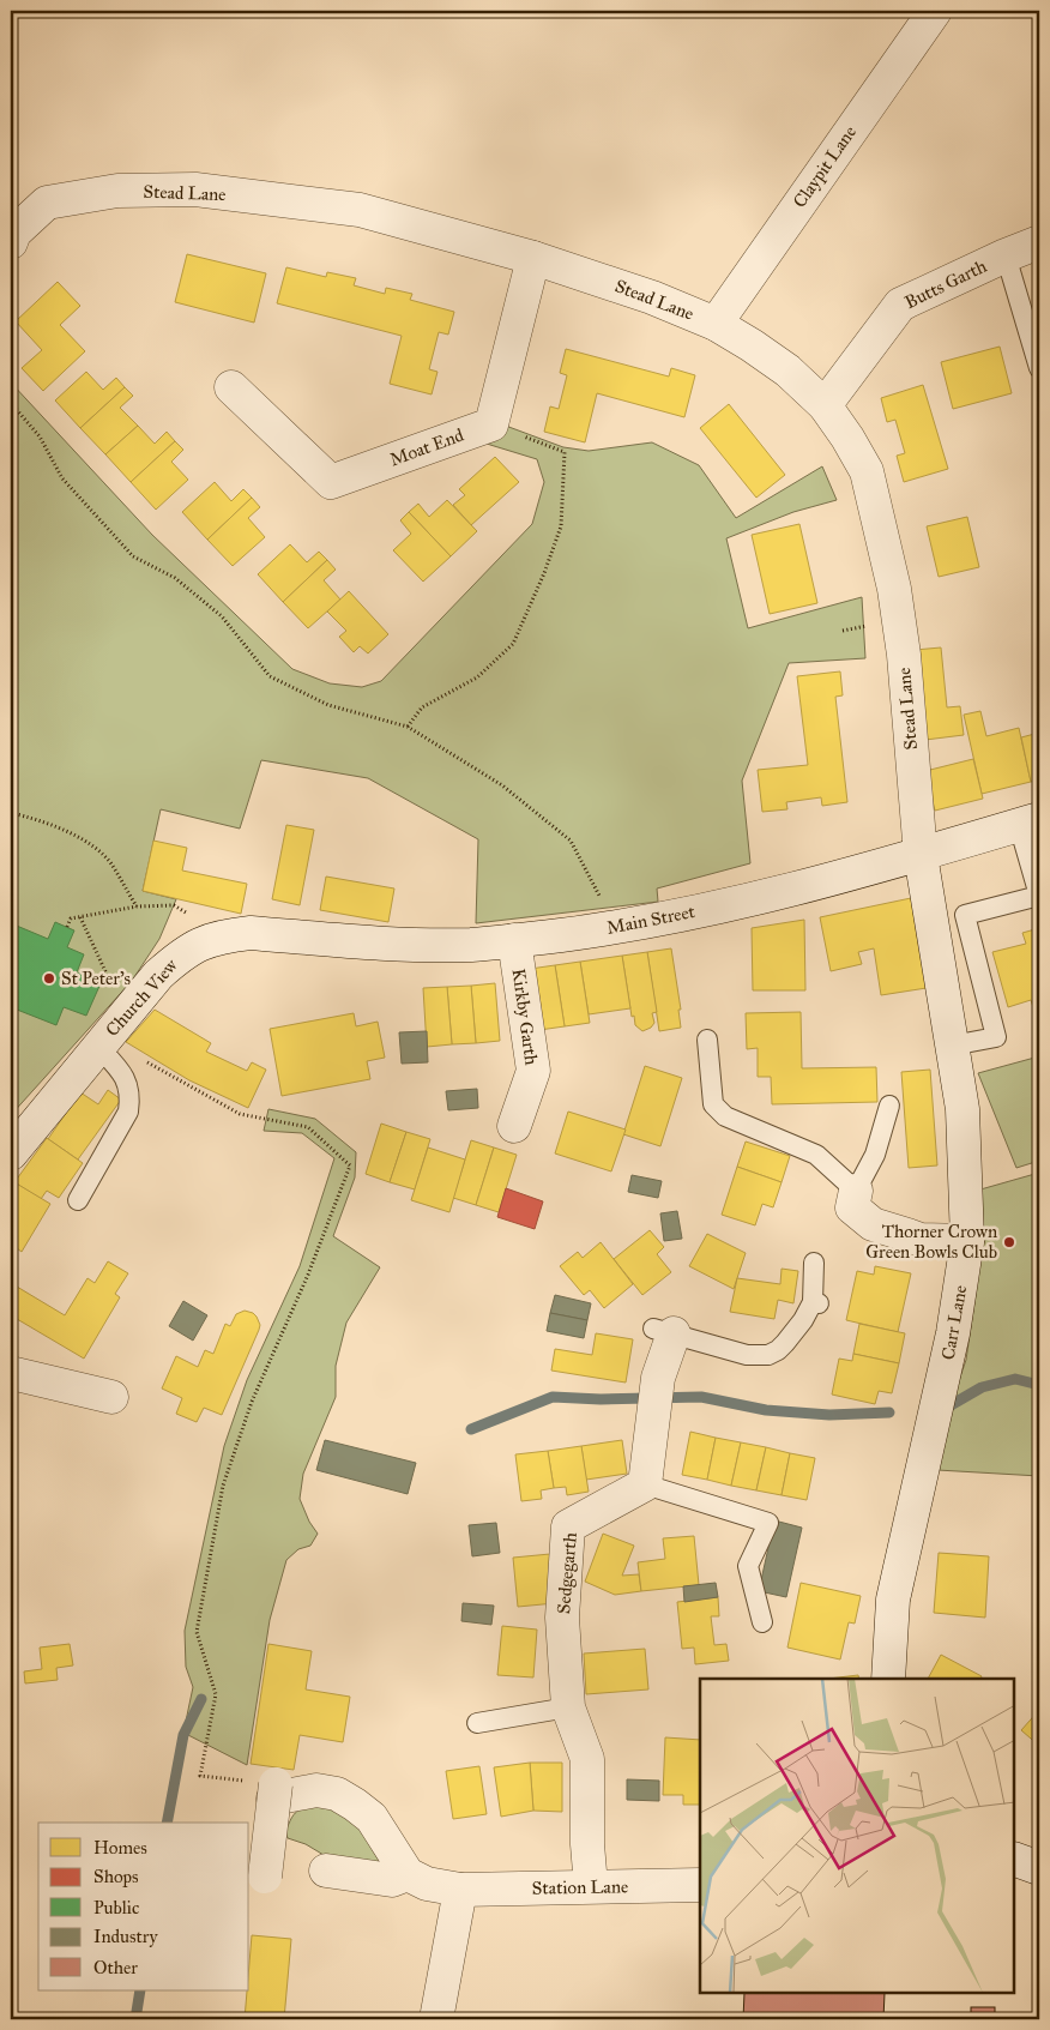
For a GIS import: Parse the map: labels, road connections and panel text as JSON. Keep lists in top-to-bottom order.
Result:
{
  "streets": {
    "street": [
      "Claypit Lane",
      "Stead Lane",
      "Butts Garth",
      "Moat End",
      "Main Street",
      "Church View",
      "Kirkby Garth",
      "Carr Lane",
      "Sedgegarth",
      "Station Lane"
    ]
  },
  "crossings": [
    ["Claypit Lane", "Stead Lane"],
    ["Stead Lane", "Butts Garth"],
    ["Stead Lane", "Main Street"],
    ["Stead Lane", "Carr Lane"],
    ["Main Street", "Church View"],
    ["Main Street", "Kirkby Garth"],
    ["Main Street", "Carr Lane"],
    ["Sedgegarth", "Station Lane"]
  ],
  "places": ["St Peter's", "Thorner Crown Green Bowls Club"],
  "legend": [
    "Homes",
    "Shops",
    "Public",
    "Industry",
    "Other"
  ]
}
